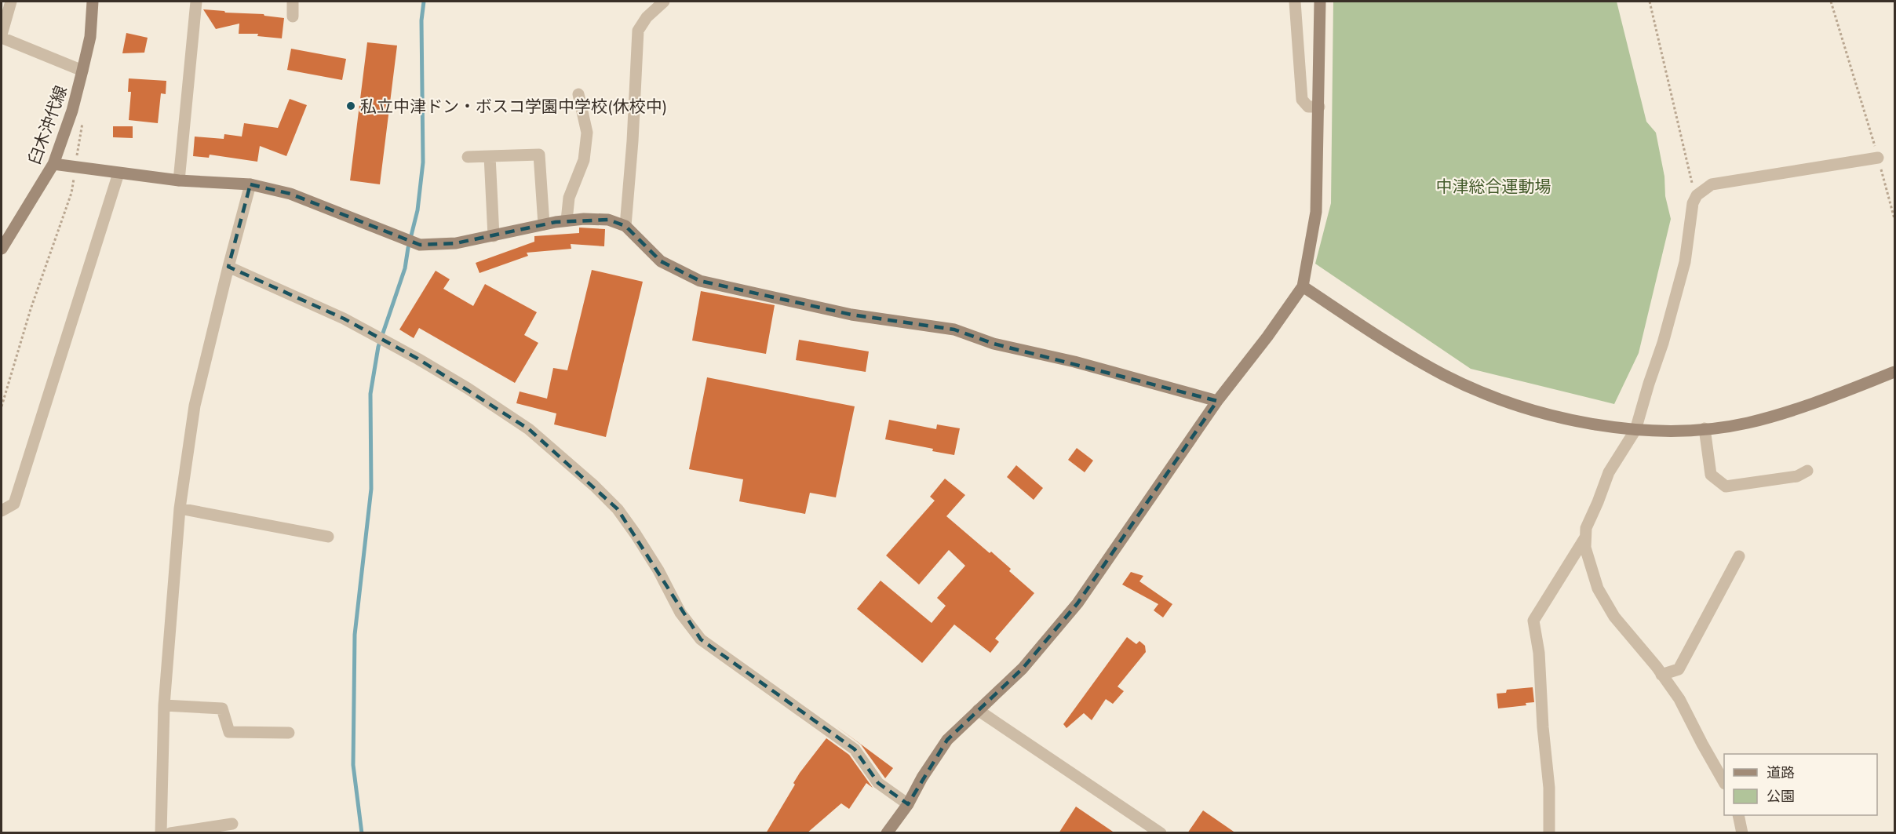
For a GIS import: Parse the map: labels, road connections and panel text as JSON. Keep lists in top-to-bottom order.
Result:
{
  "streets": {
    "street": ["臼木沖代線"]
  },
  "parks": ["中津総合運動場"],
  "places": ["私立中津ドン・ボスコ学園中学校(休校中)"],
  "legend": ["道路", "公園"]
}
